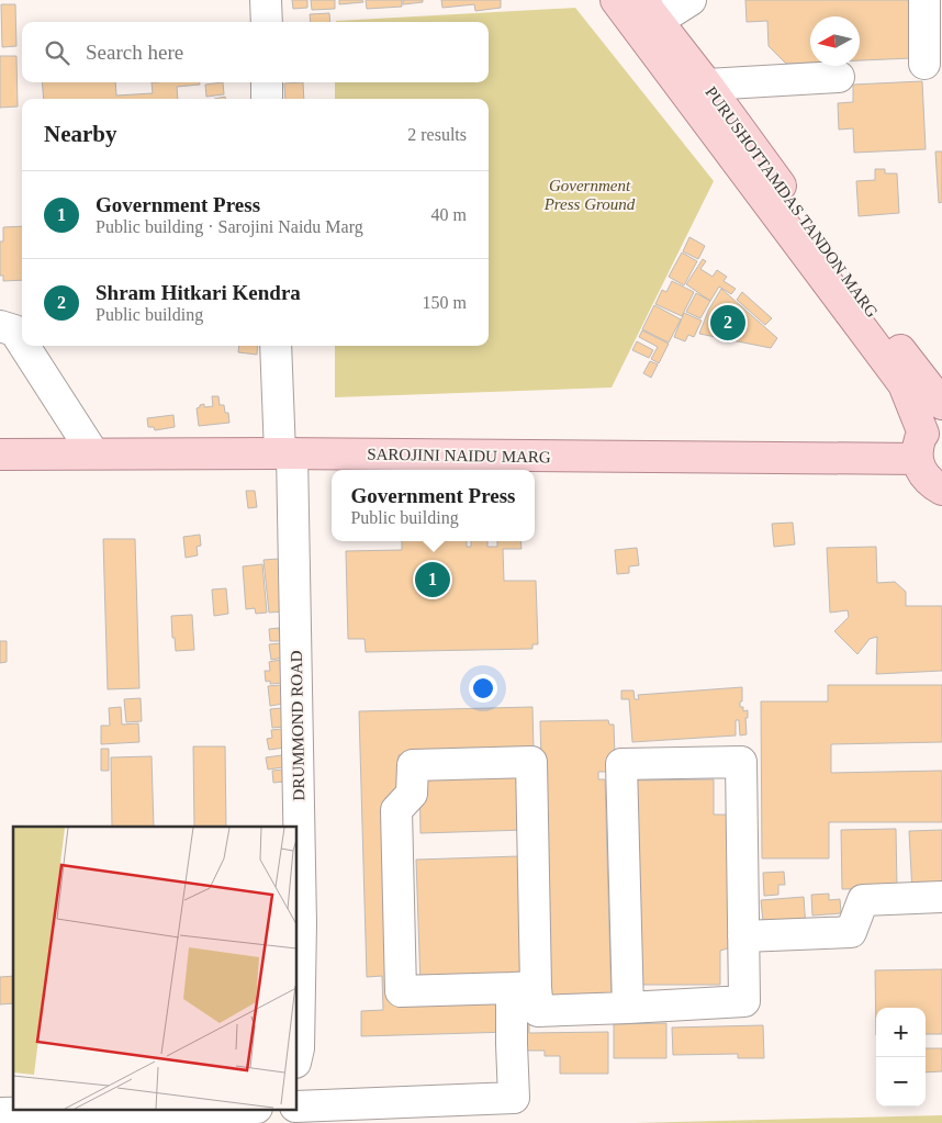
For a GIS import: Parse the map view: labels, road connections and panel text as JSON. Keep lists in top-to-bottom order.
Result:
{
  "streets": {
    "main road": ["PURUSHOTTAMDAS TANDON MARG", "SAROJINI NAIDU MARG"],
    "street": ["DRUMMOND ROAD"]
  },
  "crossings": [
    ["SAROJINI NAIDU MARG", "DRUMMOND ROAD"]
  ],
  "parks": ["Government Press Ground"],
  "north": "left",
  "page": {
    "search": "Search here",
    "heading": ["Nearby", "2 results"],
    "list": [
      {
        "mark": "1",
        "name": "Government Press",
        "note": "Public building · Sarojini Naidu Marg",
        "value": "40 m"
      },
      {
        "mark": "2",
        "name": "Shram Hitkari Kendra",
        "note": "Public building",
        "value": "150 m"
      }
    ],
    "pins": ["2", "1"],
    "popup": ["Government Press", "Public building"],
    "map_buttons": ["+", "−"]
  }
}
